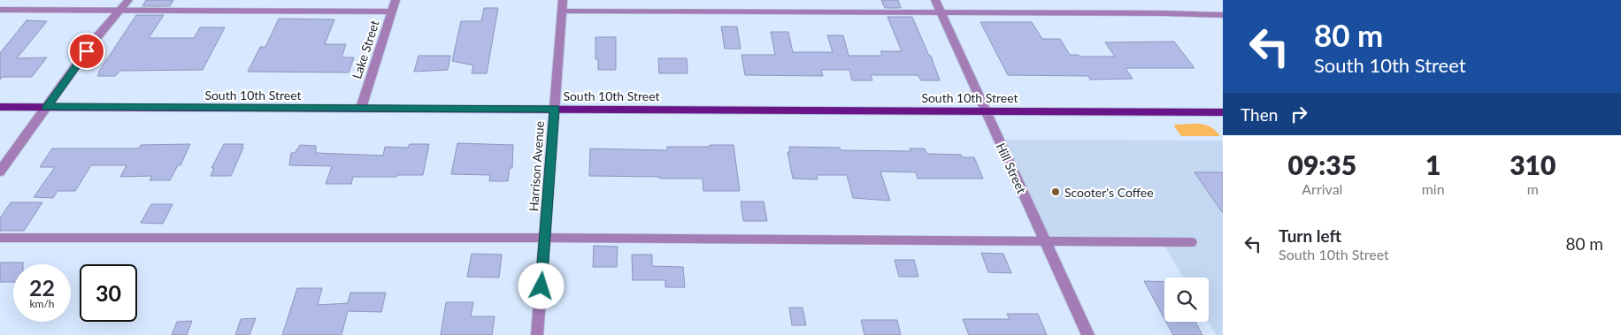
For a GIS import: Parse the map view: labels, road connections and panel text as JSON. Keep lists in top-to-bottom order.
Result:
{
  "streets": {
    "main road": ["South 10th Street"],
    "street": ["Lake Street", "Harrison Avenue", "Hill Street"]
  },
  "crossings": [
    ["Lake Street", "South 10th Street"],
    ["South 10th Street", "Harrison Avenue"],
    ["South 10th Street", "Hill Street"]
  ],
  "places": ["Scooter's Coffee"],
  "page": {
    "turn": ["80 m", "South 10th Street"],
    "then": "Then",
    "eta": [
      "09:35",
      "Arrival",
      "1",
      "min",
      "310",
      "m"
    ],
    "list": [
      {
        "name": "Turn left",
        "note": "South 10th Street",
        "value": "80 m"
      }
    ],
    "speed": "22 km/h",
    "limit": "30"
  }
}
